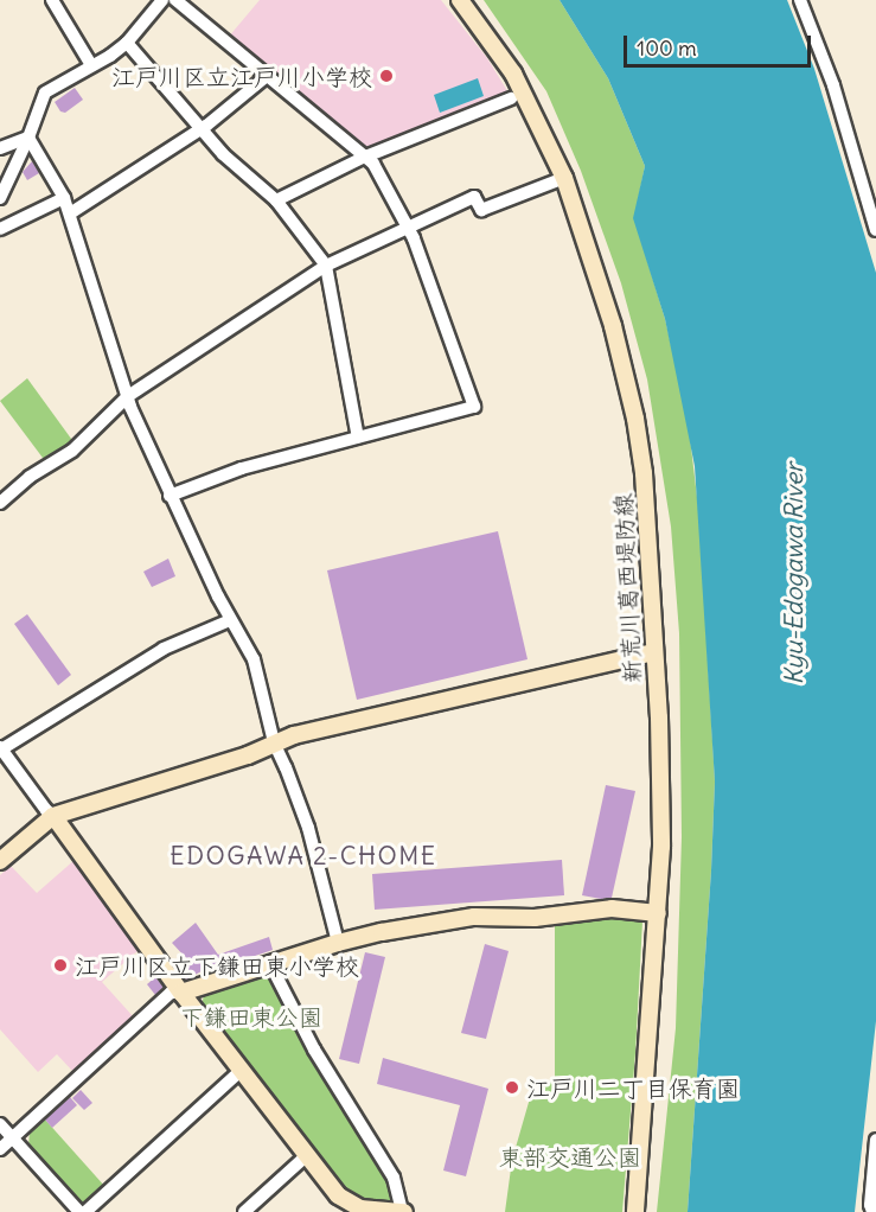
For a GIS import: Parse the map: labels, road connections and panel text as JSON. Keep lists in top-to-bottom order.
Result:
{
  "streets": {
    "street": ["新荒川葛西堤防線"]
  },
  "districts": ["EDOGAWA 2-CHOME"],
  "water": ["Kyu-Edogawa River"],
  "parks": ["下鎌田東公園", "東部交通公園"],
  "places": ["江戸川区立江戸川小学校", "江戸川区立下鎌田東小学校", "江戸川二丁目保育園"],
  "scale_bar": "100 m"
}
